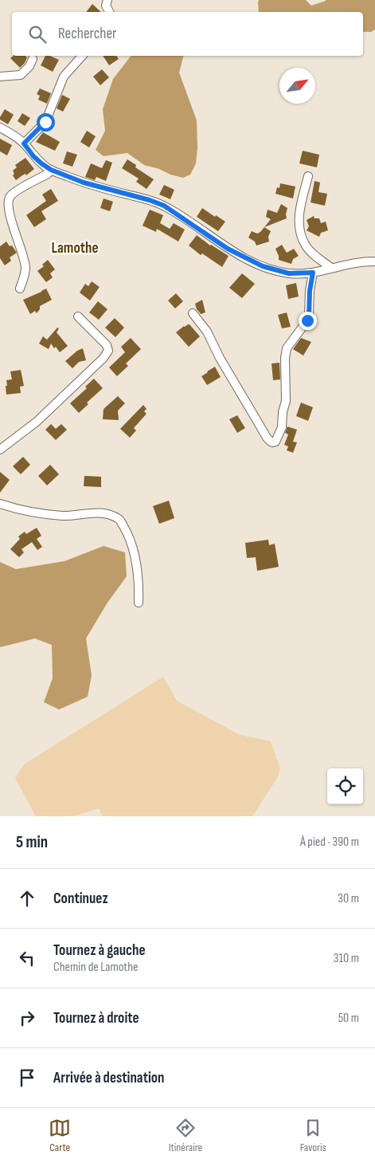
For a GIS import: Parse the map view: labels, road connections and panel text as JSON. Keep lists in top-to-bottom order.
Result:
{
  "districts": ["Lamothe"],
  "north": "top right",
  "page": {
    "search": "Rechercher",
    "heading": ["5 min", "À pied · 390 m"],
    "list": [
      ["Continuez", "30 m"],
      ["Tournez à gauche", "Chemin de Lamothe", "310 m"],
      ["Tournez à droite", "50 m"],
      "Arrivée à destination"
    ],
    "nav": ["Carte", "Itinéraire", "Favoris"]
  }
}
